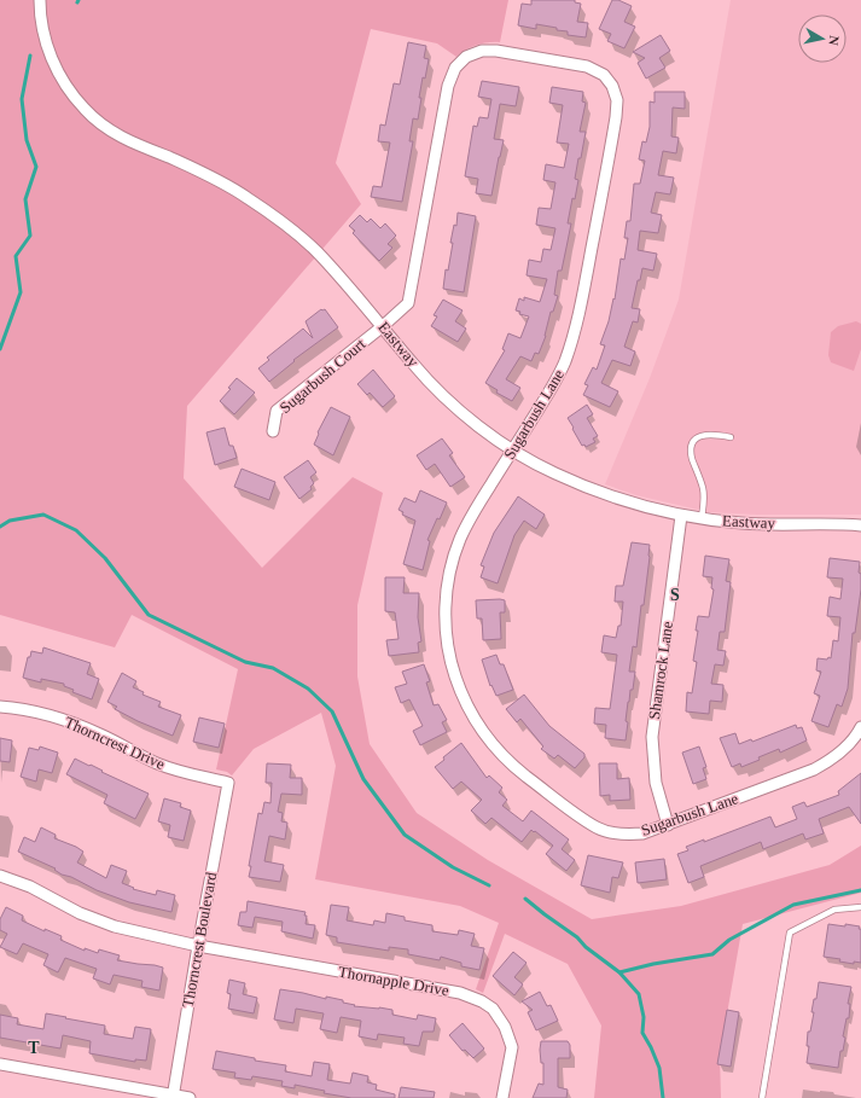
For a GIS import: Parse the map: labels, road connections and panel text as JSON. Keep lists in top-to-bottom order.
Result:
{
  "streets": {
    "street": [
      "Eastway",
      "Sugarbush Court",
      "Sugarbush Lane",
      "Shamrock Lane",
      "Thorncrest Drive",
      "Thorncrest Boulevard",
      "Thornapple Drive"
    ]
  },
  "crossings": [
    ["Eastway", "Sugarbush Court"],
    ["Eastway", "Sugarbush Lane"],
    ["Eastway", "Shamrock Lane"],
    ["Sugarbush Court", "Sugarbush Lane"],
    ["Sugarbush Lane", "Shamrock Lane"],
    ["Thorncrest Drive", "Thorncrest Boulevard"],
    ["Thorncrest Boulevard", "Thornapple Drive"]
  ],
  "districts": ["S", "T"],
  "north": "right"
}
